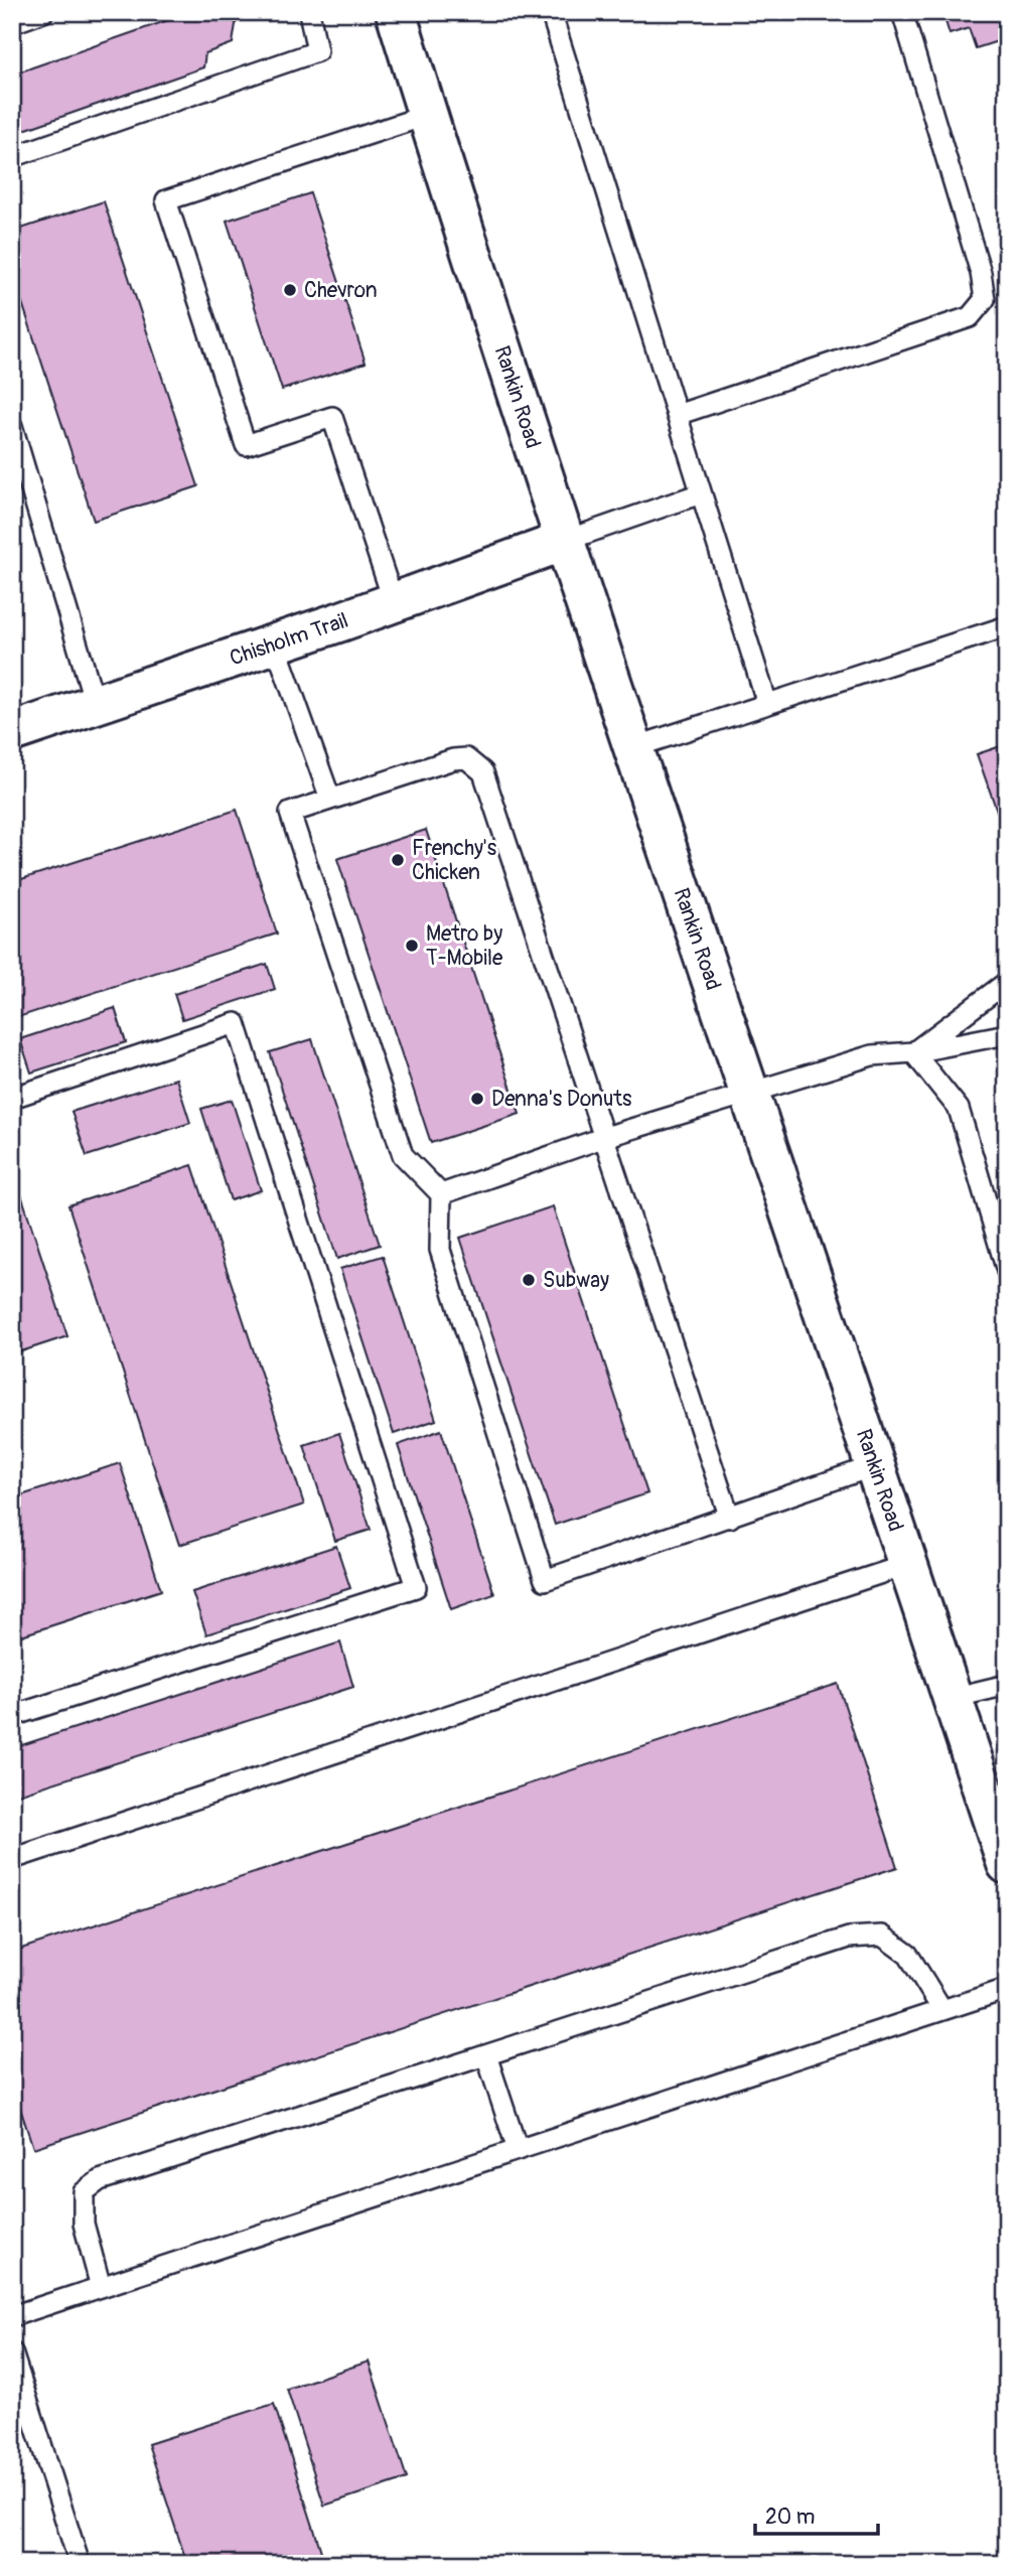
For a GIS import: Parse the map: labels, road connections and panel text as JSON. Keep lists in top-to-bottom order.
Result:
{
  "streets": {
    "main road": ["Rankin Road", "Chisholm Trail"]
  },
  "crossings": [
    ["Rankin Road", "Chisholm Trail"]
  ],
  "places": [
    "Chevron",
    "Frenchy's Chicken",
    "Metro by T-Mobile",
    "Denna's Donuts",
    "Subway"
  ],
  "scale_bar": "20 m"
}
